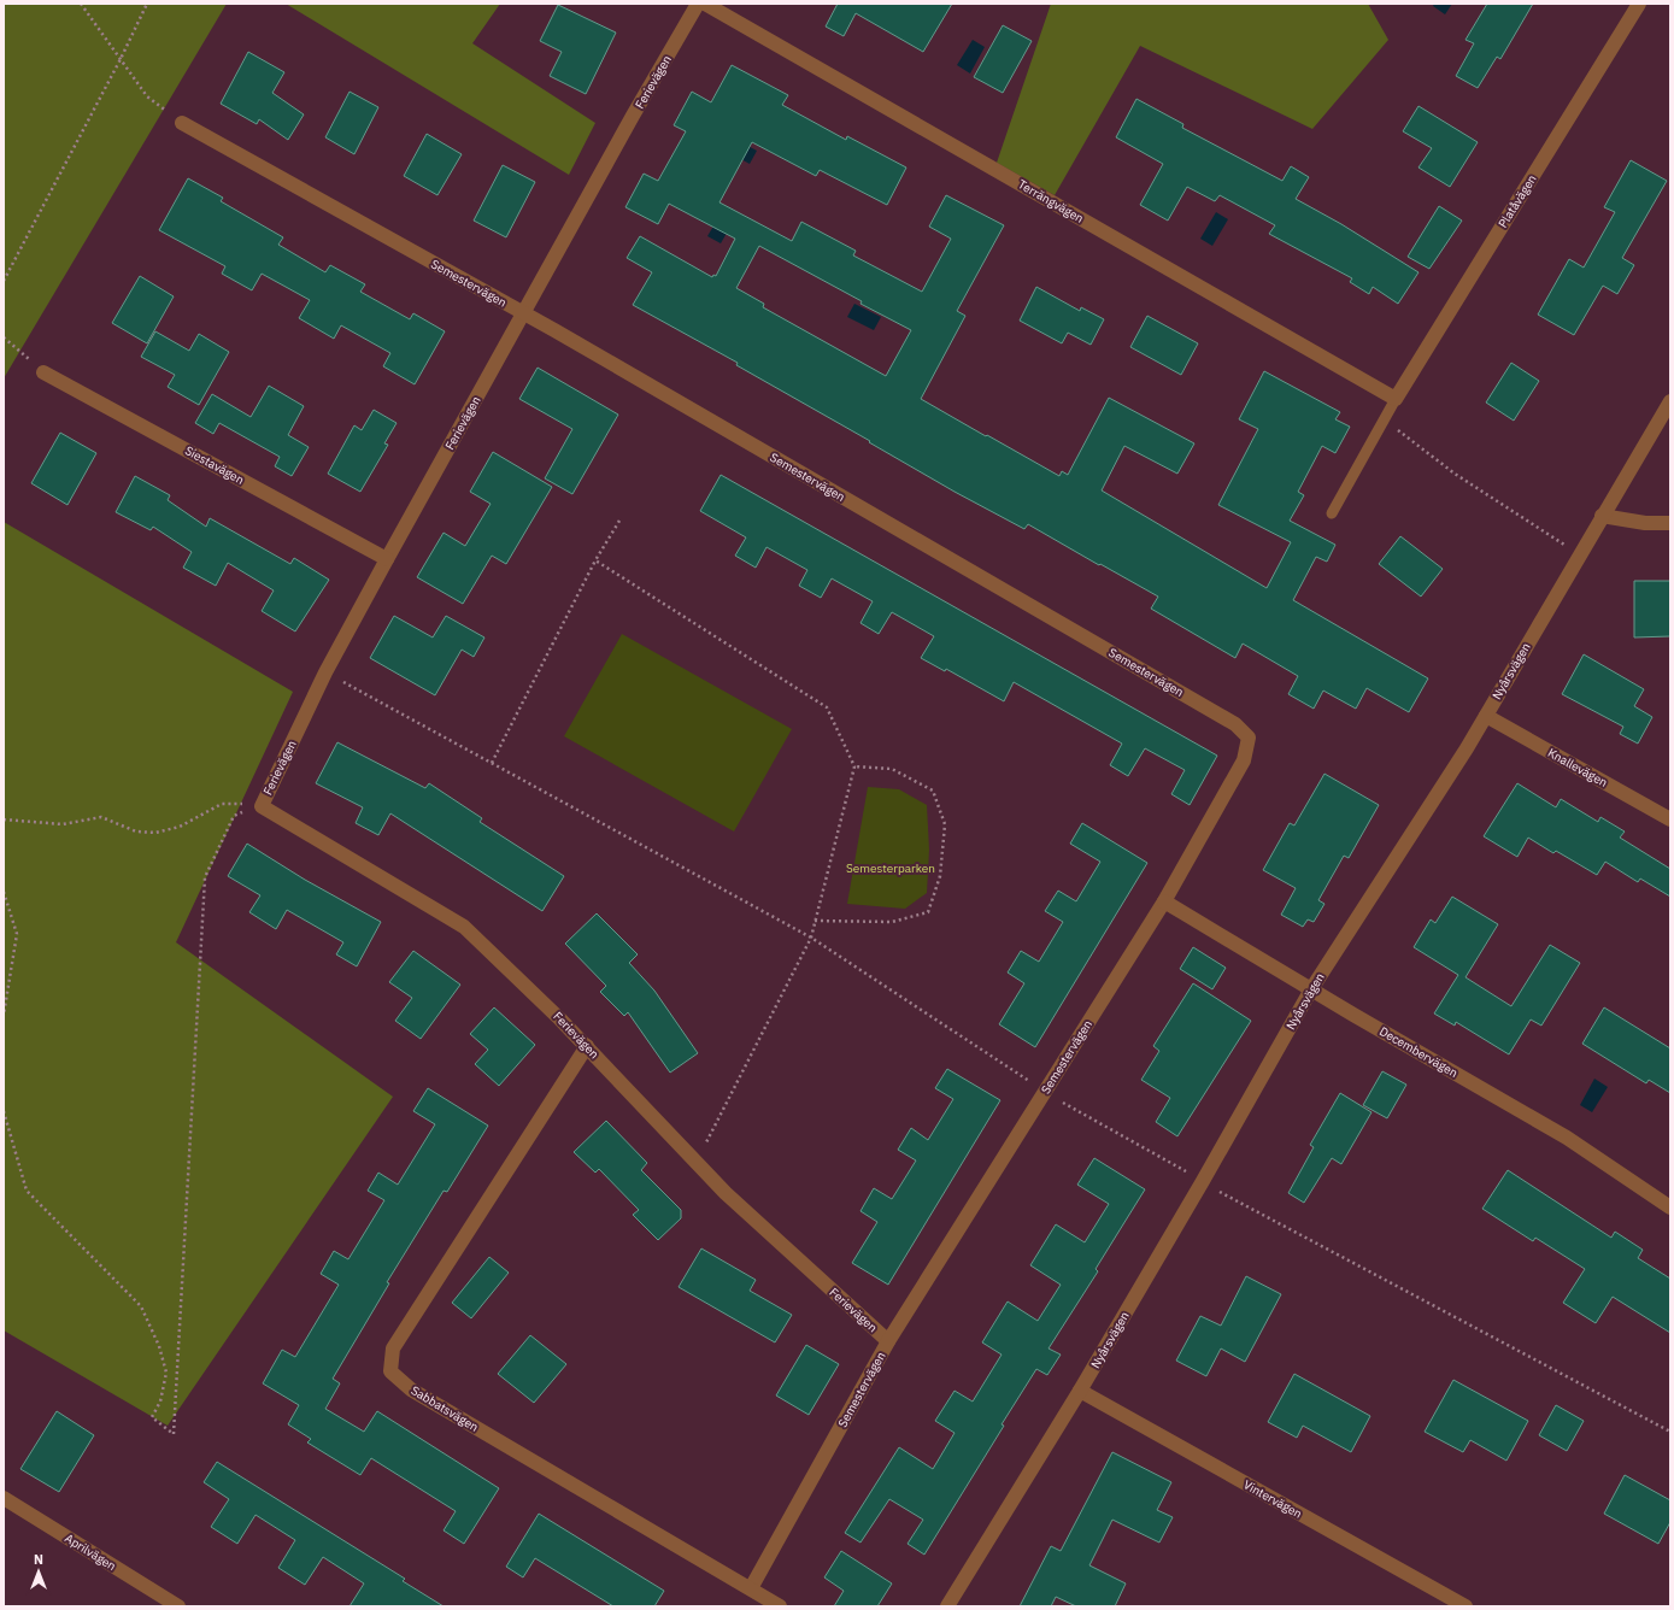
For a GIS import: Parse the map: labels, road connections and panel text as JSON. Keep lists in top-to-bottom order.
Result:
{
  "streets": {
    "street": [
      "Ferievägen",
      "Terrängvägen",
      "Platåvägen",
      "Semestervägen",
      "Siestavägen",
      "Nyårsvägen",
      "Knallevägen",
      "Decembervägen",
      "Sabbatsvägen",
      "Vintervägen",
      "Aprilvägen"
    ]
  },
  "crossings": [
    ["Ferievägen", "Semestervägen"],
    ["Ferievägen", "Siestavägen"],
    ["Ferievägen", "Sabbatsvägen"],
    ["Terrängvägen", "Platåvägen"],
    ["Semestervägen", "Decembervägen"],
    ["Semestervägen", "Sabbatsvägen"],
    ["Nyårsvägen", "Knallevägen"],
    ["Nyårsvägen", "Decembervägen"],
    ["Nyårsvägen", "Vintervägen"]
  ],
  "parks": ["Semesterparken"],
  "north": "top"
}
